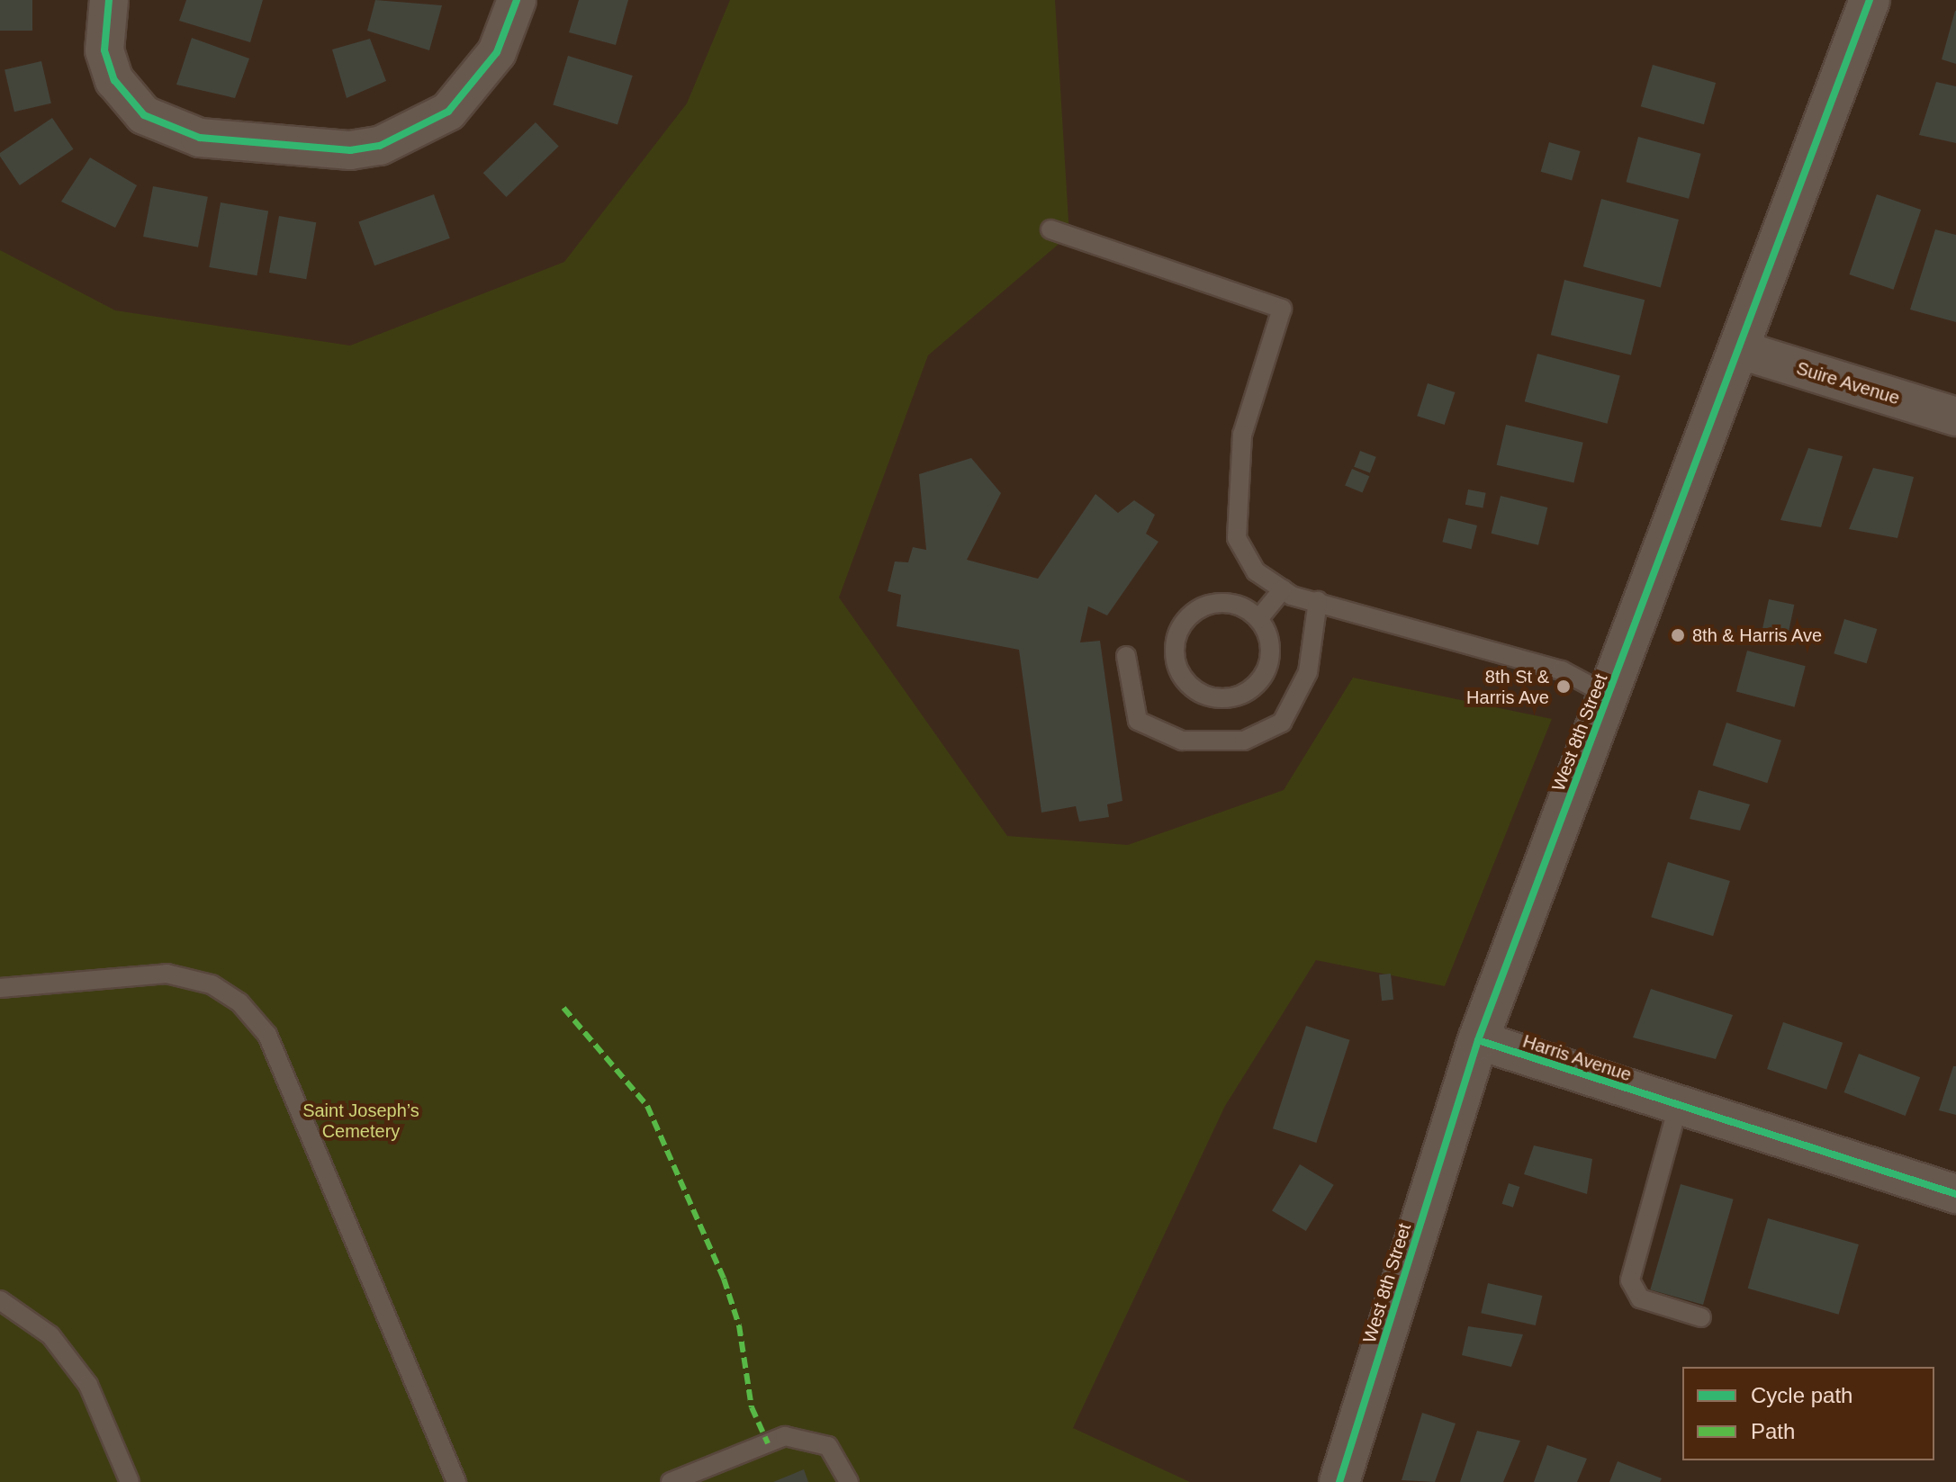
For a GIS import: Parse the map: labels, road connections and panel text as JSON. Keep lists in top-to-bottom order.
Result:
{
  "streets": {
    "street": ["Suire Avenue", "West 8th Street", "Harris Avenue"]
  },
  "crossings": [
    ["Suire Avenue", "West 8th Street"],
    ["West 8th Street", "Harris Avenue"]
  ],
  "parks": ["Saint Joseph’s Cemetery"],
  "places": ["8th & Harris Ave", "8th St & Harris Ave"],
  "legend": ["Cycle path", "Path"]
}
